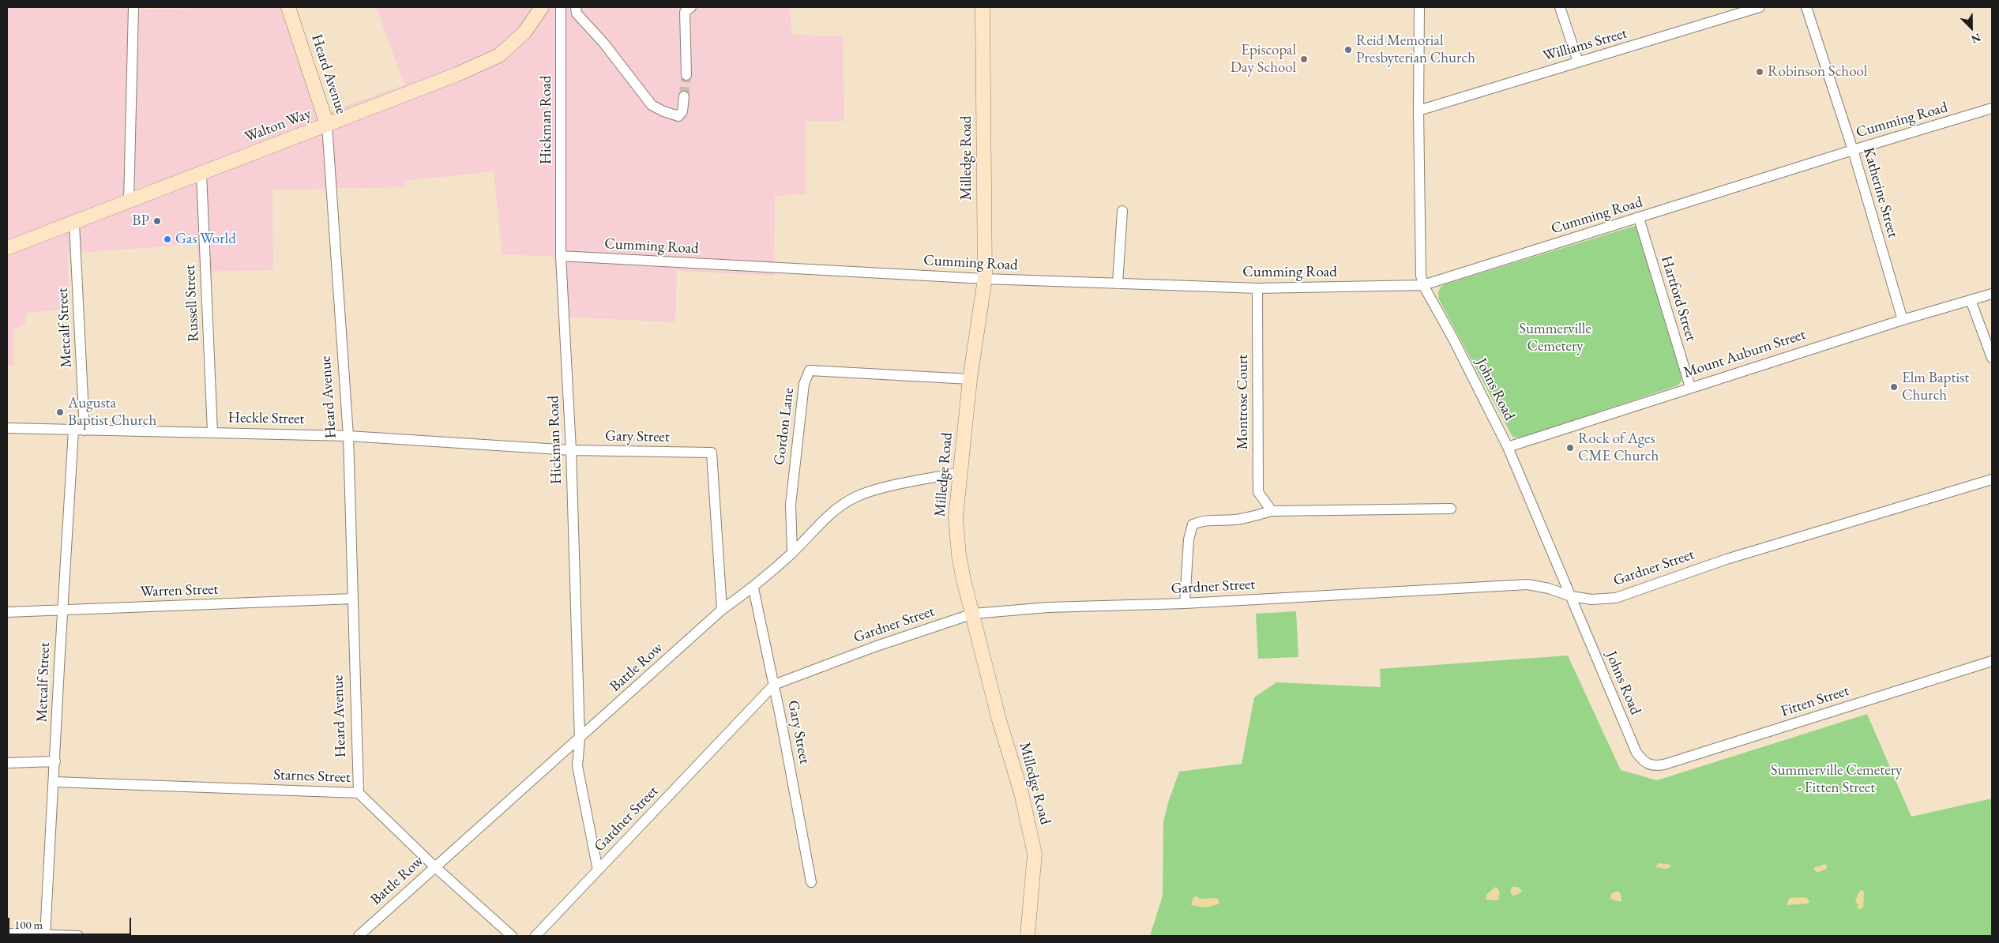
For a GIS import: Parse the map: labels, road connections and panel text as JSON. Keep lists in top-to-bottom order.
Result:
{
  "streets": {
    "street": [
      "Williams Street",
      "Heard Avenue",
      "Hickman Road",
      "Cumming Road",
      "Walton Way",
      "Milledge Road",
      "Katherine Street",
      "Hartford Street",
      "Russell Street",
      "Metcalf Street",
      "Mount Auburn Street",
      "Johns Road",
      "Montrose Court",
      "Heckle Street",
      "Gordon Lane",
      "Gary Street",
      "Gardner Street",
      "Warren Street",
      "Battle Row",
      "Fitten Street",
      "Starnes Street"
    ]
  },
  "crossings": [
    ["Williams Street", "Johns Road"],
    ["Heard Avenue", "Walton Way"],
    ["Heard Avenue", "Heckle Street"],
    ["Heard Avenue", "Warren Street"],
    ["Heard Avenue", "Starnes Street"],
    ["Hickman Road", "Cumming Road"],
    ["Hickman Road", "Heckle Street"],
    ["Hickman Road", "Gary Street"],
    ["Hickman Road", "Gardner Street"],
    ["Hickman Road", "Battle Row"],
    ["Cumming Road", "Milledge Road"],
    ["Cumming Road", "Katherine Street"],
    ["Cumming Road", "Hartford Street"],
    ["Cumming Road", "Johns Road"],
    ["Cumming Road", "Montrose Court"],
    ["Walton Way", "Russell Street"],
    ["Walton Way", "Metcalf Street"],
    ["Milledge Road", "Gordon Lane"],
    ["Milledge Road", "Gardner Street"],
    ["Milledge Road", "Battle Row"],
    ["Katherine Street", "Mount Auburn Street"],
    ["Hartford Street", "Mount Auburn Street"],
    ["Russell Street", "Heckle Street"],
    ["Metcalf Street", "Heckle Street"],
    ["Metcalf Street", "Warren Street"],
    ["Metcalf Street", "Starnes Street"],
    ["Mount Auburn Street", "Johns Road"],
    ["Johns Road", "Gardner Street"],
    ["Johns Road", "Fitten Street"],
    ["Heckle Street", "Gary Street"],
    ["Gordon Lane", "Battle Row"],
    ["Gary Street", "Gardner Street"],
    ["Gary Street", "Battle Row"],
    ["Battle Row", "Starnes Street"]
  ],
  "parks": ["Summerville Cemetery", "Summerville Cemetery - Fitten Street"],
  "places": [
    "Reid Memorial Presbyterian Church",
    "Episcopal Day School",
    "Robinson School",
    "BP",
    "Gas World",
    "Elm Baptist Church",
    "Augusta Baptist Church",
    "Rock of Ages CME Church"
  ],
  "scale_bar": "100 m",
  "north": "bottom right"
}
